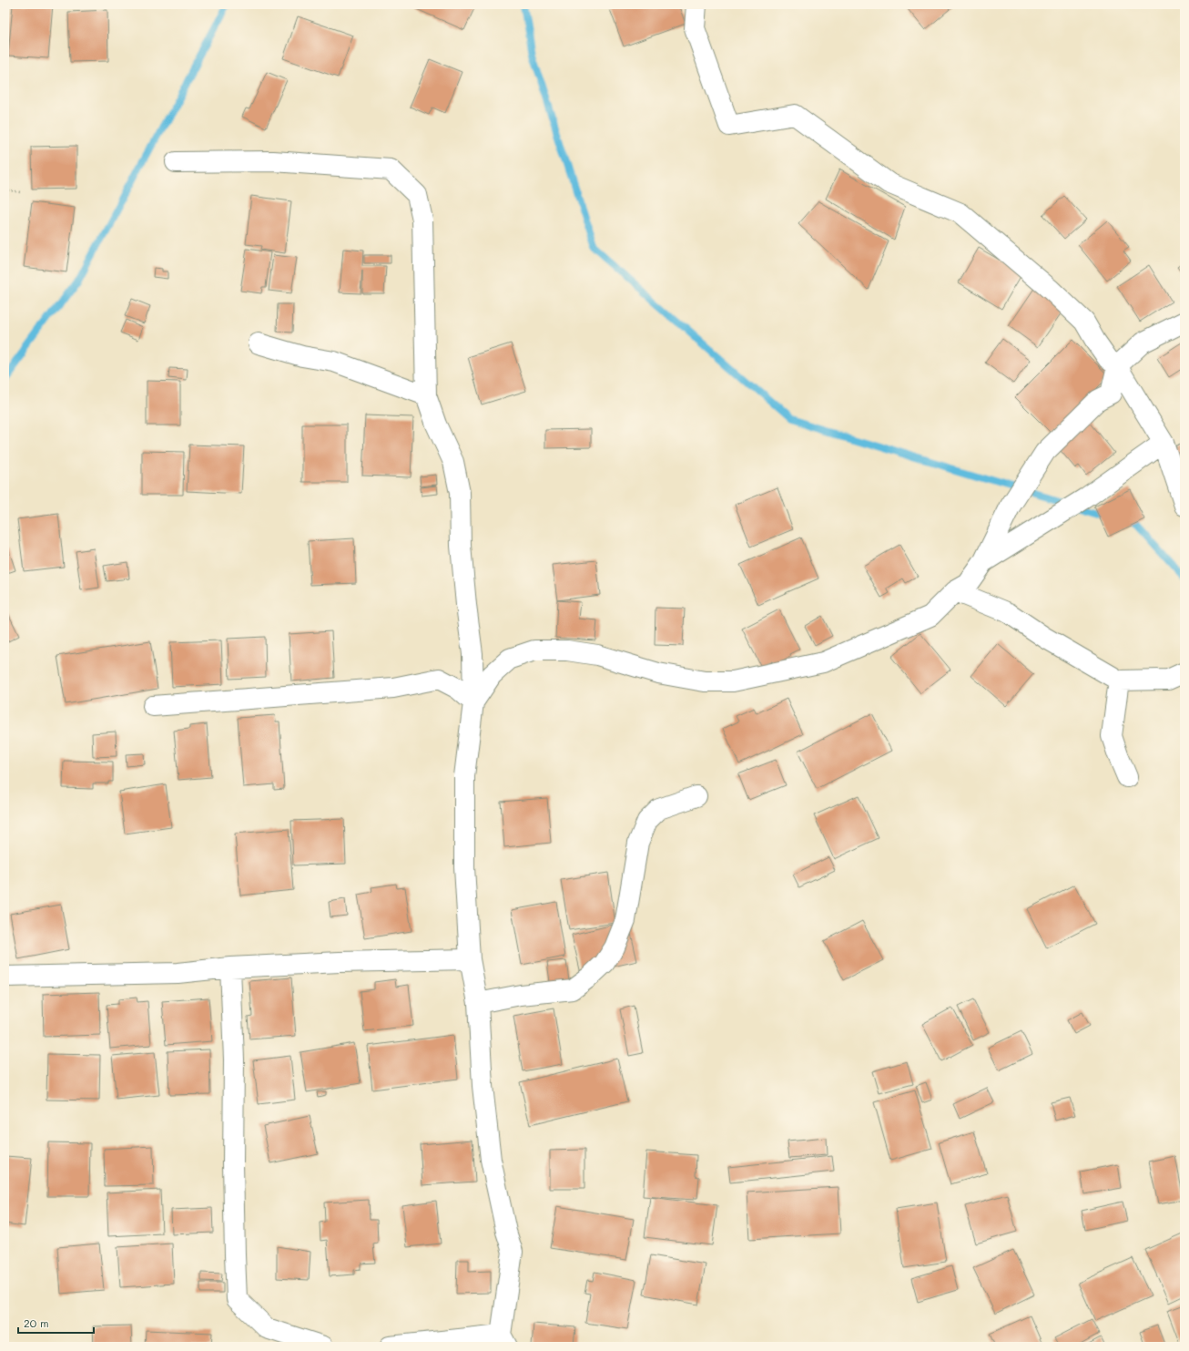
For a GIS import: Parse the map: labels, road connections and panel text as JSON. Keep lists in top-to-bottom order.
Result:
{
  "scale_bar": "20 m"
}
